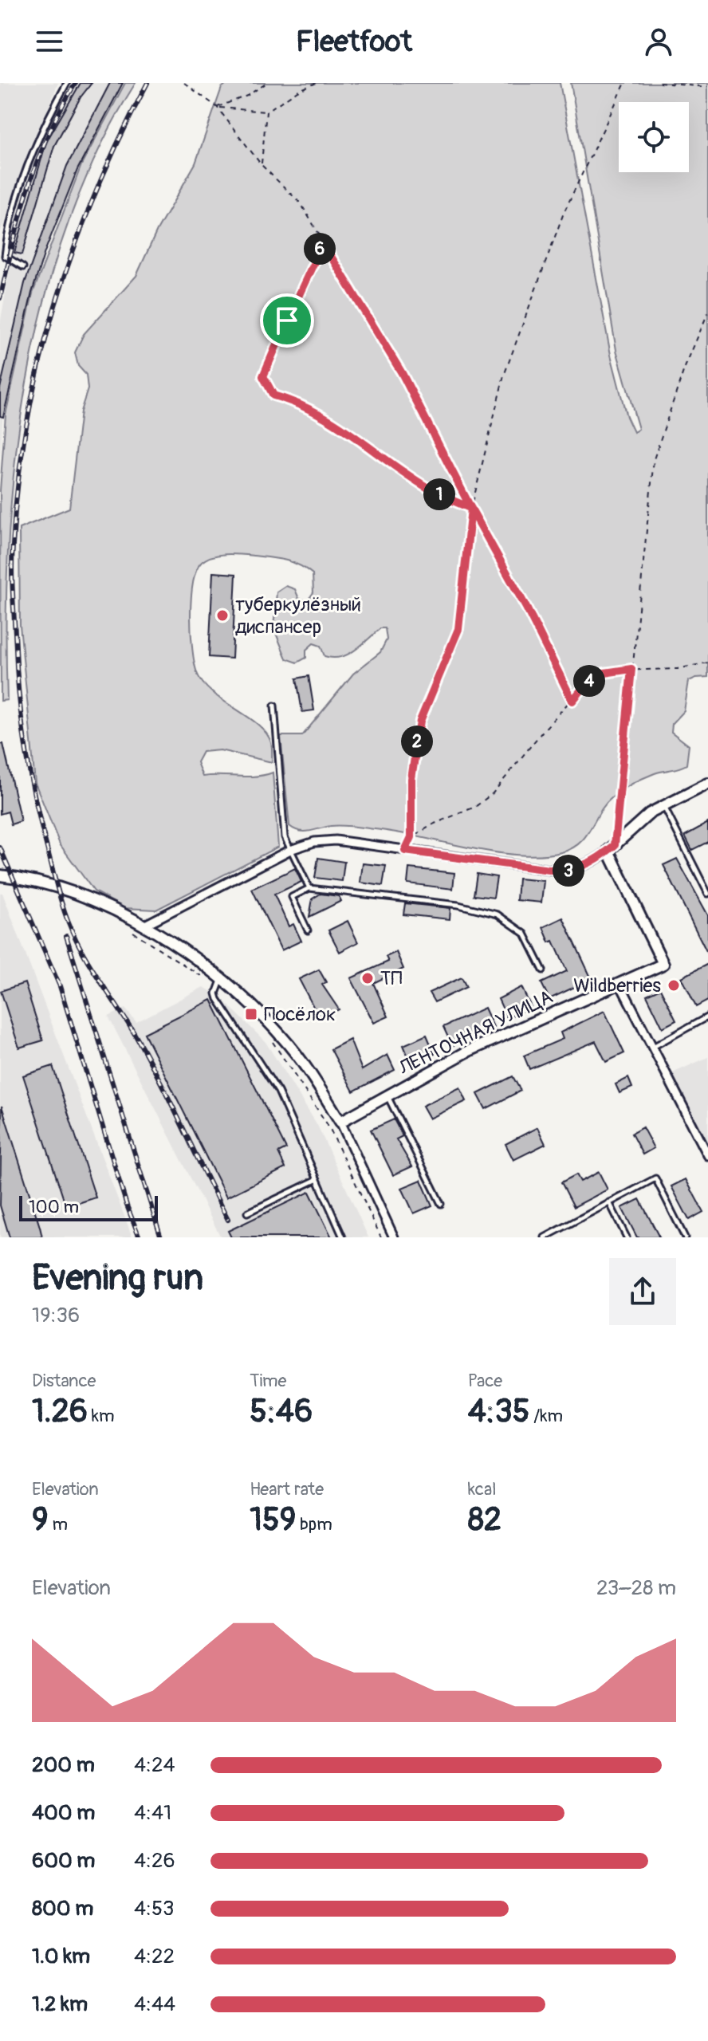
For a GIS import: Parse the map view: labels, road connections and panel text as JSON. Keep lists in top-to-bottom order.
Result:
{
  "streets": {
    "street": ["ЛЕНТОЧНАЯ УЛИЦА"]
  },
  "places": {
    "other": ["туберкулёзный диспансер", "ТП", "Wildberries"],
    "transit": ["Посёлок"]
  },
  "scale_bar": "100 m",
  "page": {
    "header": "Fleetfoot",
    "pins": [
      "6",
      "1",
      "4",
      "2",
      "3"
    ],
    "scale": "100 m",
    "heading": ["Evening run", "19:36"],
    "stats": [
      ["Distance", "1.26 km"],
      ["Time", "5:46"],
      ["Pace", "4:35 /km"],
      ["Elevation", "9 m"],
      ["Heart rate", "159 bpm"],
      ["kcal", "82"]
    ],
    "chart": ["Elevation", "23–28 m"],
    "list": [
      {
        "name": "200 m",
        "note": "4:24"
      },
      {
        "name": "400 m",
        "note": "4:41"
      },
      {
        "name": "600 m",
        "note": "4:26"
      },
      {
        "name": "800 m",
        "note": "4:53"
      },
      {
        "name": "1.0 km",
        "note": "4:22"
      },
      {
        "name": "1.2 km",
        "note": "4:44"
      }
    ]
  }
}
